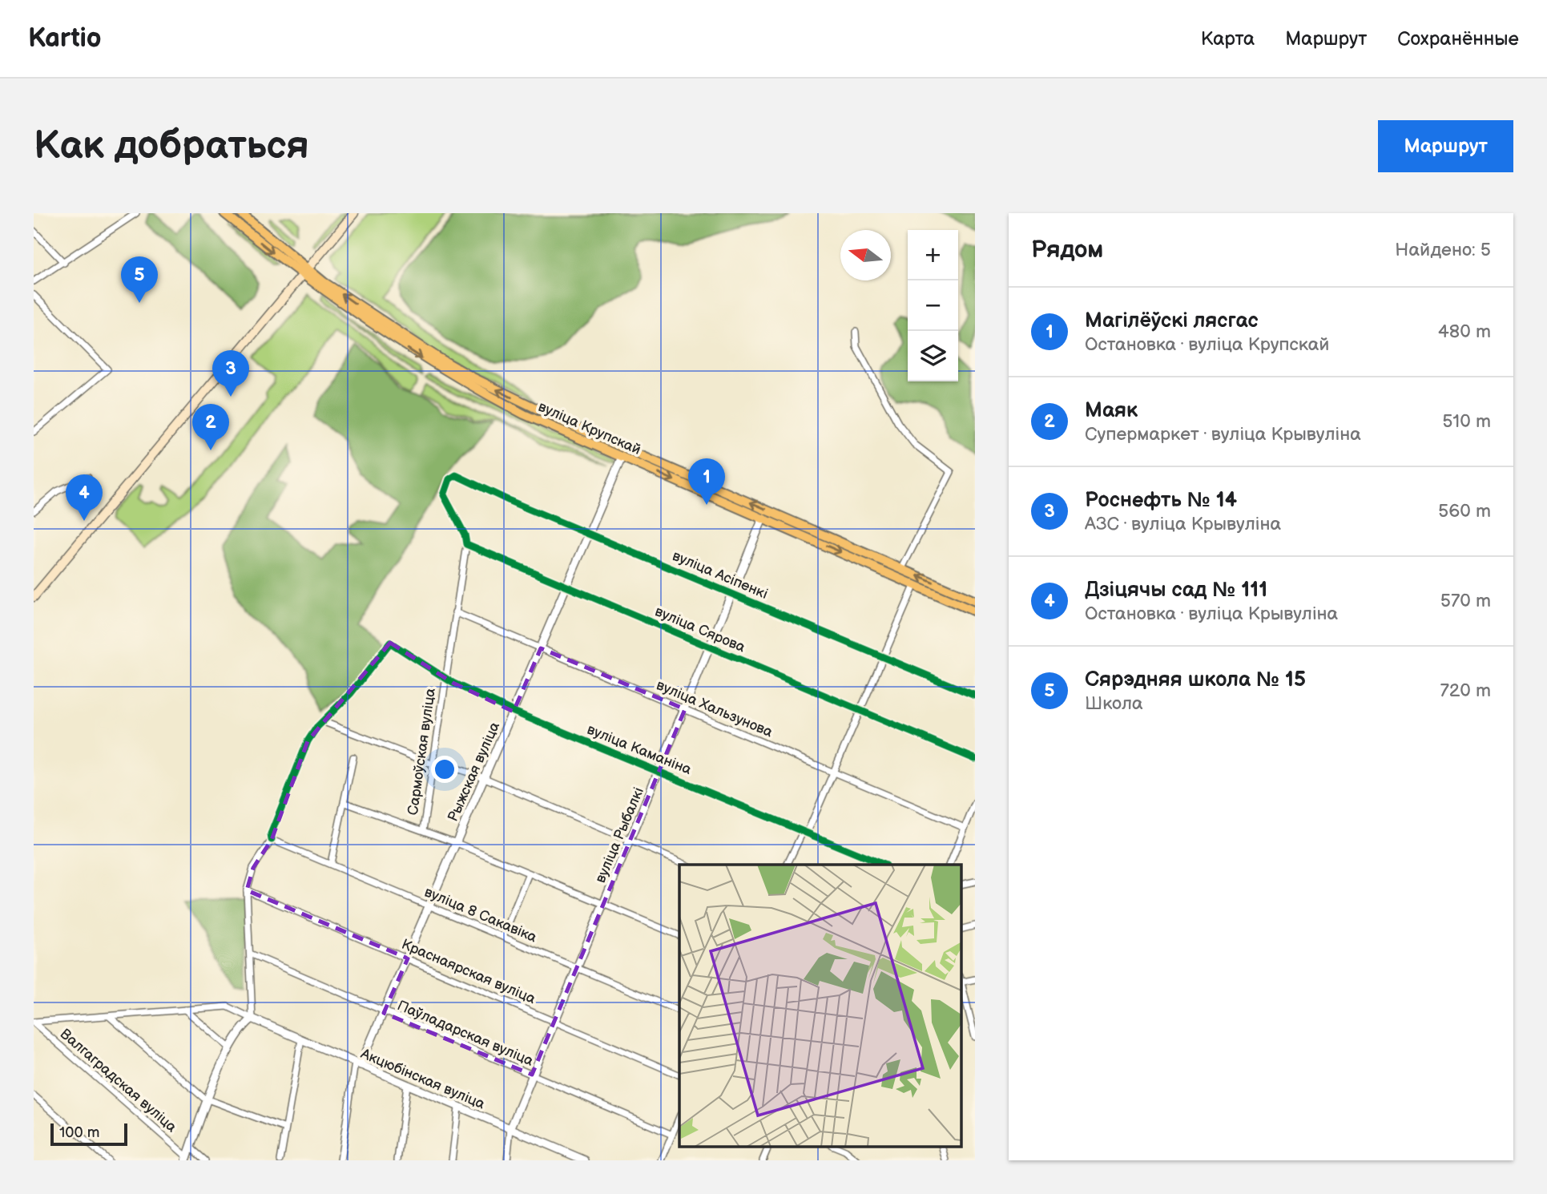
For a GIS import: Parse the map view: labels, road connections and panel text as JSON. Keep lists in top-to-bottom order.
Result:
{
  "streets": {
    "main road": ["вуліца Крупскай"],
    "street": [
      "вуліца Асіпенкі",
      "вуліца Сярова",
      "вуліца Хальзунова",
      "вуліца Каманіна",
      "Сармоўская вуліца",
      "Рыжская вуліца",
      "вуліца Рыбалкі",
      "вуліца 8 Сакавіка",
      "Краснаярская вуліца",
      "Паўладарская вуліца",
      "Акцюбінская вуліца",
      "Валгаградская вуліца"
    ]
  },
  "crossings": [
    ["вуліца Крупскай", "Рыжская вуліца"],
    ["вуліца Крупскай", "вуліца Рыбалкі"],
    ["вуліца Асіпенкі", "вуліца Сярова"],
    ["вуліца Асіпенкі", "Сармоўская вуліца"],
    ["вуліца Асіпенкі", "Рыжская вуліца"],
    ["вуліца Асіпенкі", "вуліца Рыбалкі"],
    ["вуліца Сярова", "Сармоўская вуліца"],
    ["вуліца Сярова", "Рыжская вуліца"],
    ["вуліца Сярова", "вуліца Рыбалкі"],
    ["вуліца Хальзунова", "Сармоўская вуліца"],
    ["вуліца Хальзунова", "Рыжская вуліца"],
    ["вуліца Хальзунова", "вуліца Рыбалкі"],
    ["вуліца Каманіна", "Сармоўская вуліца"],
    ["вуліца Каманіна", "Рыжская вуліца"],
    ["вуліца Каманіна", "вуліца Рыбалкі"],
    ["Рыжская вуліца", "вуліца 8 Сакавіка"],
    ["Рыжская вуліца", "Краснаярская вуліца"],
    ["Рыжская вуліца", "Паўладарская вуліца"],
    ["Рыжская вуліца", "Акцюбінская вуліца"],
    ["вуліца Рыбалкі", "вуліца 8 Сакавіка"],
    ["вуліца Рыбалкі", "Краснаярская вуліца"],
    ["вуліца Рыбалкі", "Паўладарская вуліца"],
    ["вуліца Рыбалкі", "Акцюбінская вуліца"]
  ],
  "scale_bar": "100 m",
  "north": "left",
  "page": {
    "header": "Kartio",
    "nav": ["Карта", "Маршрут", "Сохранённые"],
    "buttons": "Маршрут",
    "title": "Как добраться",
    "heading": ["Рядом", "Найдено: 5"],
    "map_buttons": ["+", "−"],
    "pins": [
      "5",
      "3",
      "2",
      "1",
      "4"
    ],
    "list": [
      {
        "mark": "1",
        "name": "Магілёўскі лясгас",
        "note": "Остановка · вуліца Крупскай",
        "value": "480 m"
      },
      {
        "mark": "2",
        "name": "Маяк",
        "note": "Супермаркет · вуліца Крывуліна",
        "value": "510 m"
      },
      {
        "mark": "3",
        "name": "Роснефть № 14",
        "note": "АЗС · вуліца Крывуліна",
        "value": "560 m"
      },
      {
        "mark": "4",
        "name": "Дзіцячы сад № 111",
        "note": "Остановка · вуліца Крывуліна",
        "value": "570 m"
      },
      {
        "mark": "5",
        "name": "Сярэдняя школа № 15",
        "note": "Школа",
        "value": "720 m"
      }
    ],
    "scale": "100 m"
  }
}
